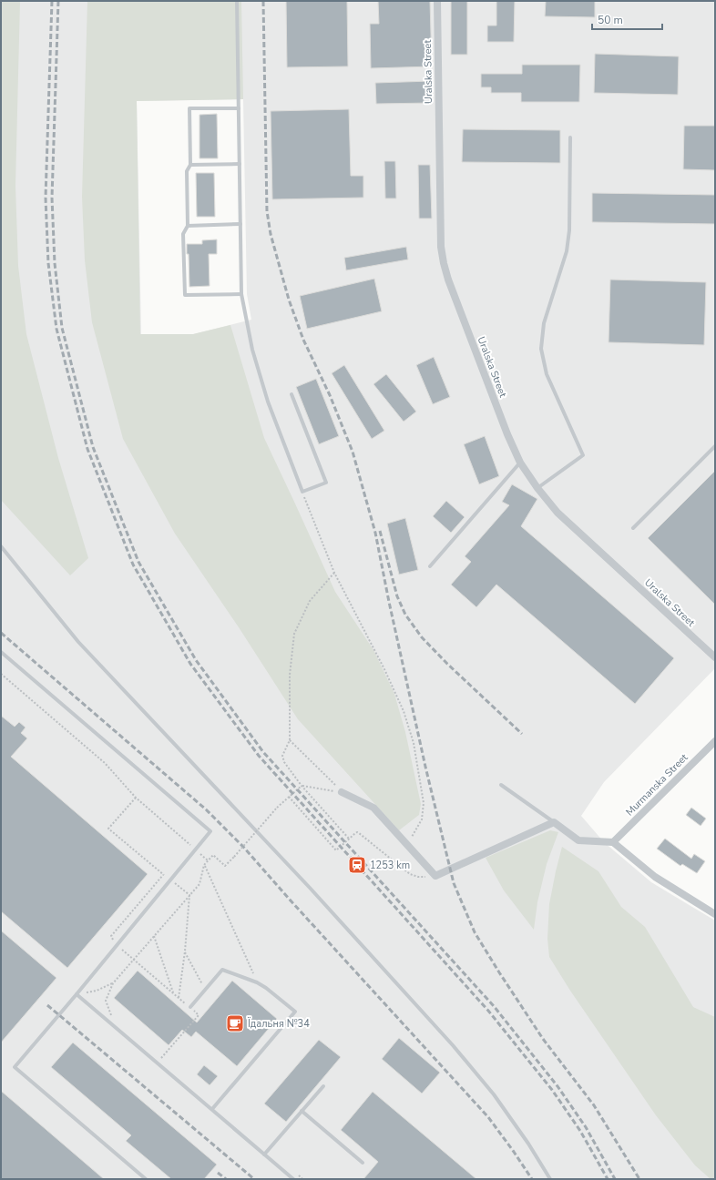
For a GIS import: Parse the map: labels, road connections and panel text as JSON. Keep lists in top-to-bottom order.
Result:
{
  "streets": {
    "street": ["Uralska Street", "Murmanska Street"]
  },
  "places": {
    "station": ["1253 km"],
    "cafe": ["Їдальня №34"]
  },
  "scale_bar": "50 m"
}
